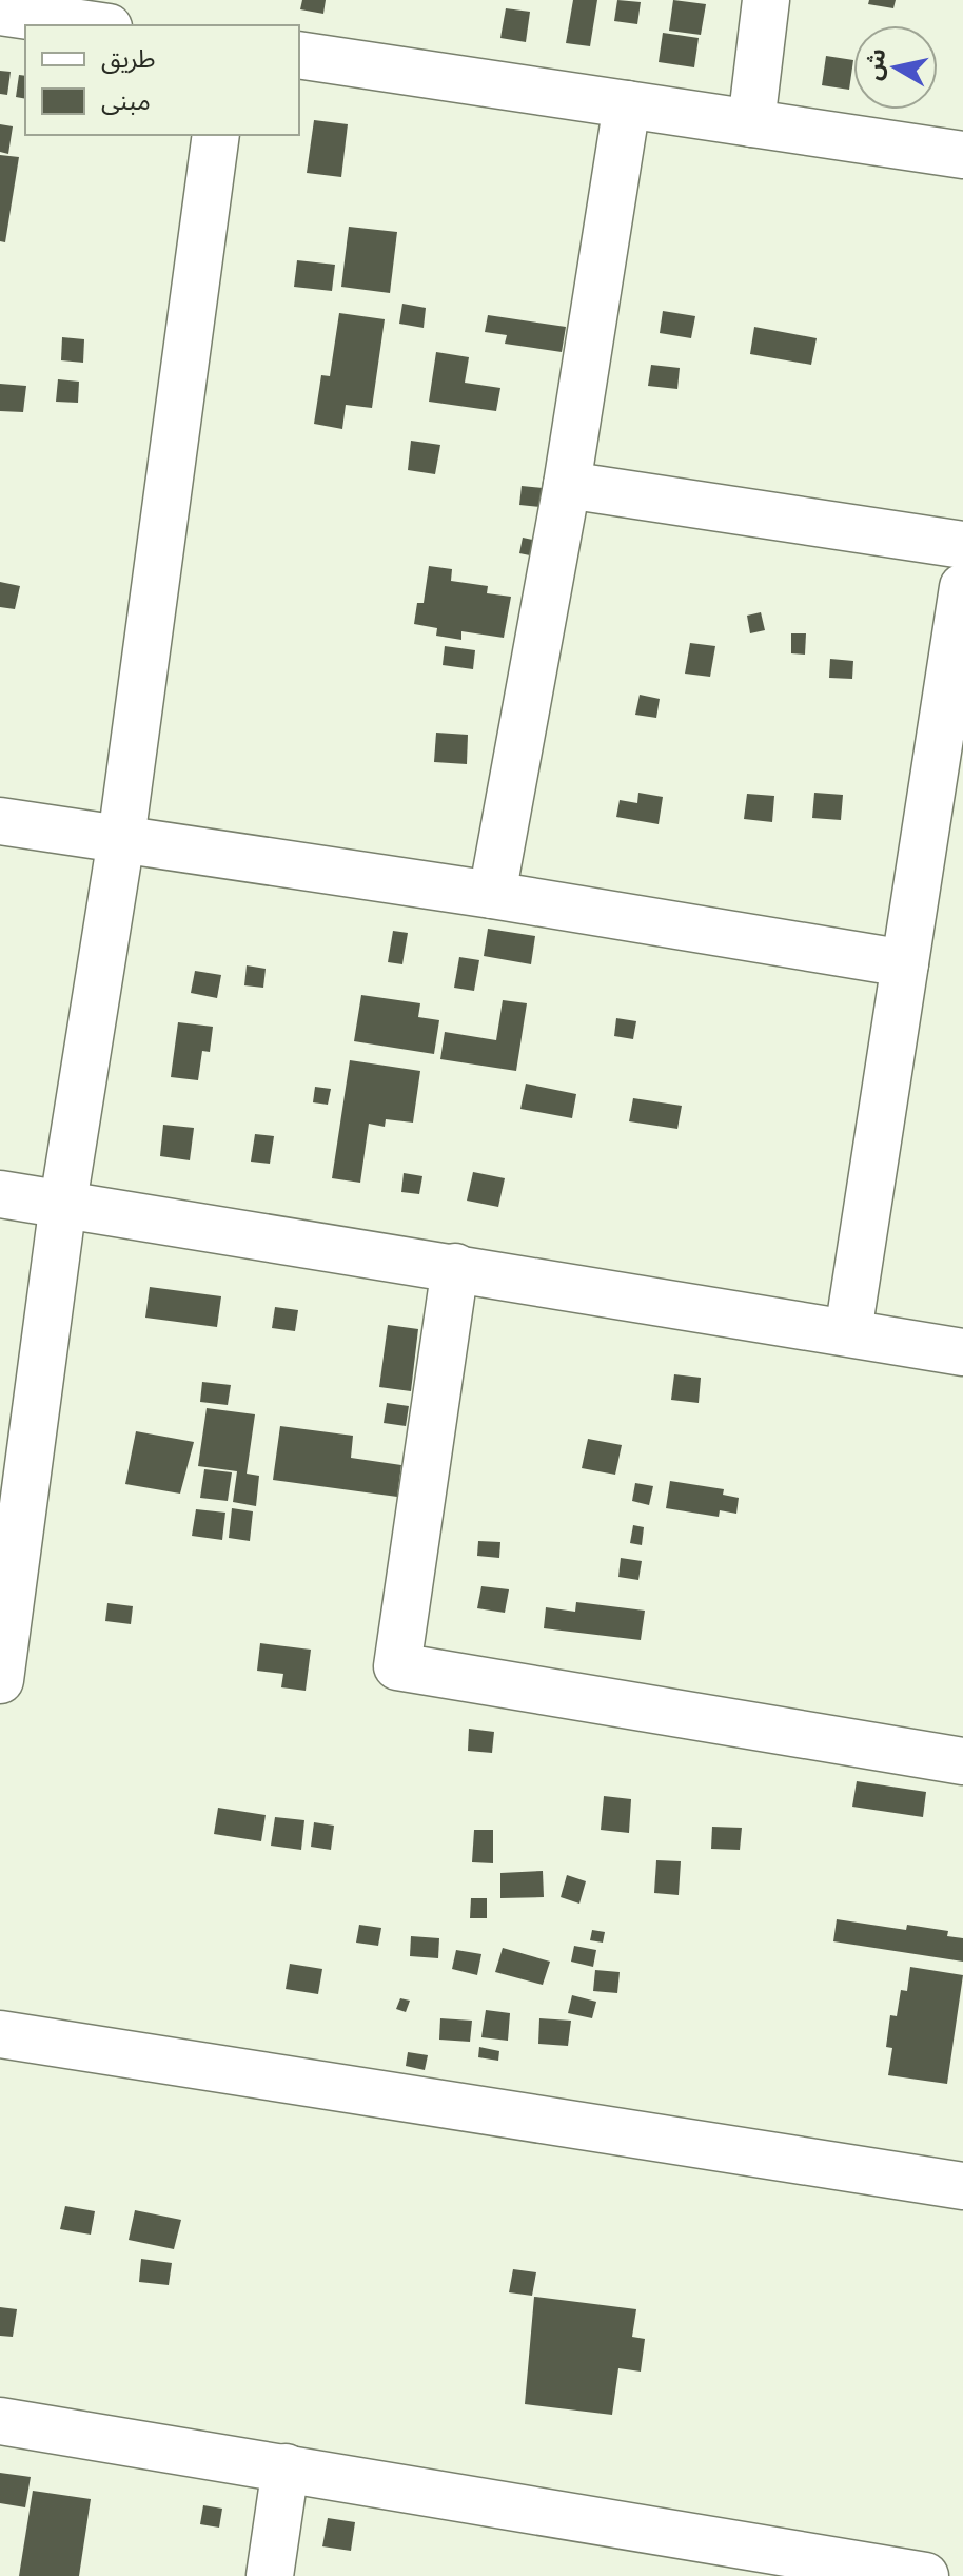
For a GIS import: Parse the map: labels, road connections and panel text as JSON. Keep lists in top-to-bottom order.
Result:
{
  "legend": ["طريق", "مبنى"],
  "north": "left"
}
